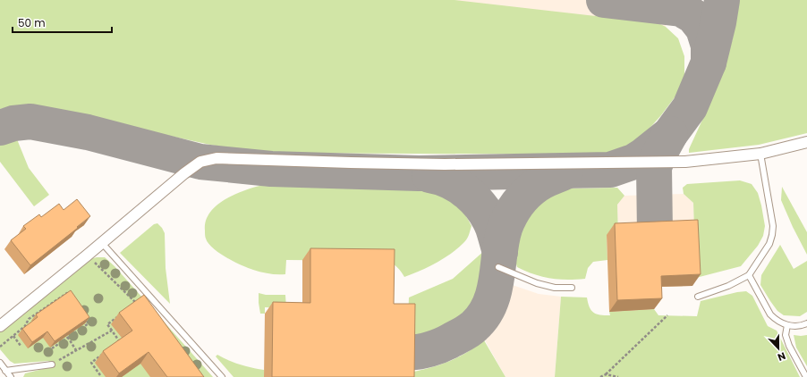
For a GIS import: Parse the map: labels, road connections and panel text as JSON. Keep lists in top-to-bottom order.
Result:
{
  "scale_bar": "50 m",
  "north": "bottom"
}
